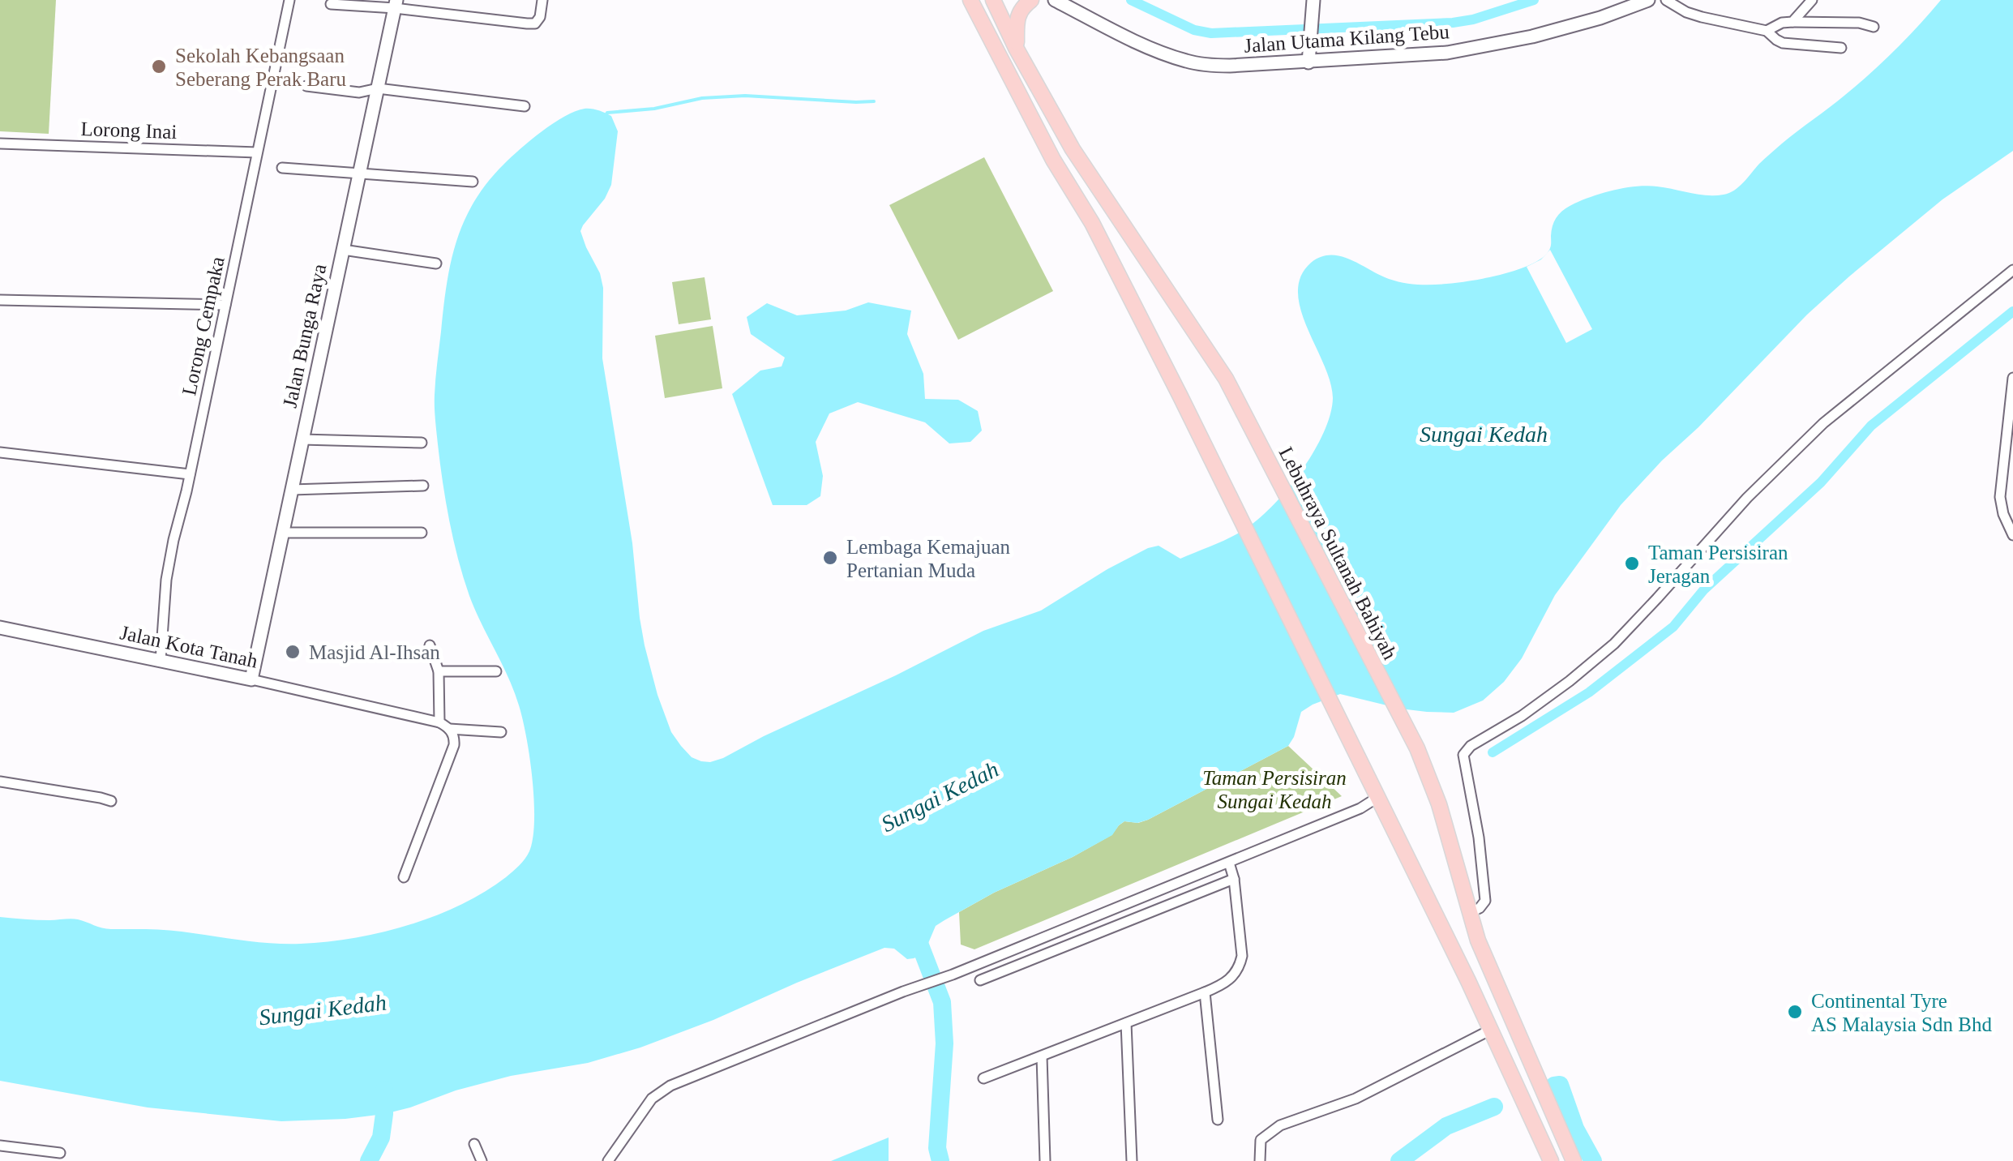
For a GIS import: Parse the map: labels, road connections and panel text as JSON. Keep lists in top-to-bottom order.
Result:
{
  "streets": {
    "main road": ["Lebuhraya Sultanah Bahiyah"],
    "street": [
      "Jalan Utama Kilang Tebu",
      "Lorong Inai",
      "Lorong Cempaka",
      "Jalan Bunga Raya",
      "Jalan Kota Tanah"
    ]
  },
  "crossings": [
    ["Lorong Inai", "Lorong Cempaka"],
    ["Lorong Cempaka", "Jalan Kota Tanah"],
    ["Jalan Bunga Raya", "Jalan Kota Tanah"]
  ],
  "water": ["Sungai Kedah"],
  "parks": ["Taman Persisiran Sungai Kedah"],
  "places": [
    "Sekolah Kebangsaan Seberang Perak Baru",
    "Lembaga Kemajuan Pertanian Muda",
    "Taman Persisiran Jeragan",
    "Masjid Al-Ihsan",
    "Continental Tyre AS Malaysia Sdn Bhd"
  ]
}
